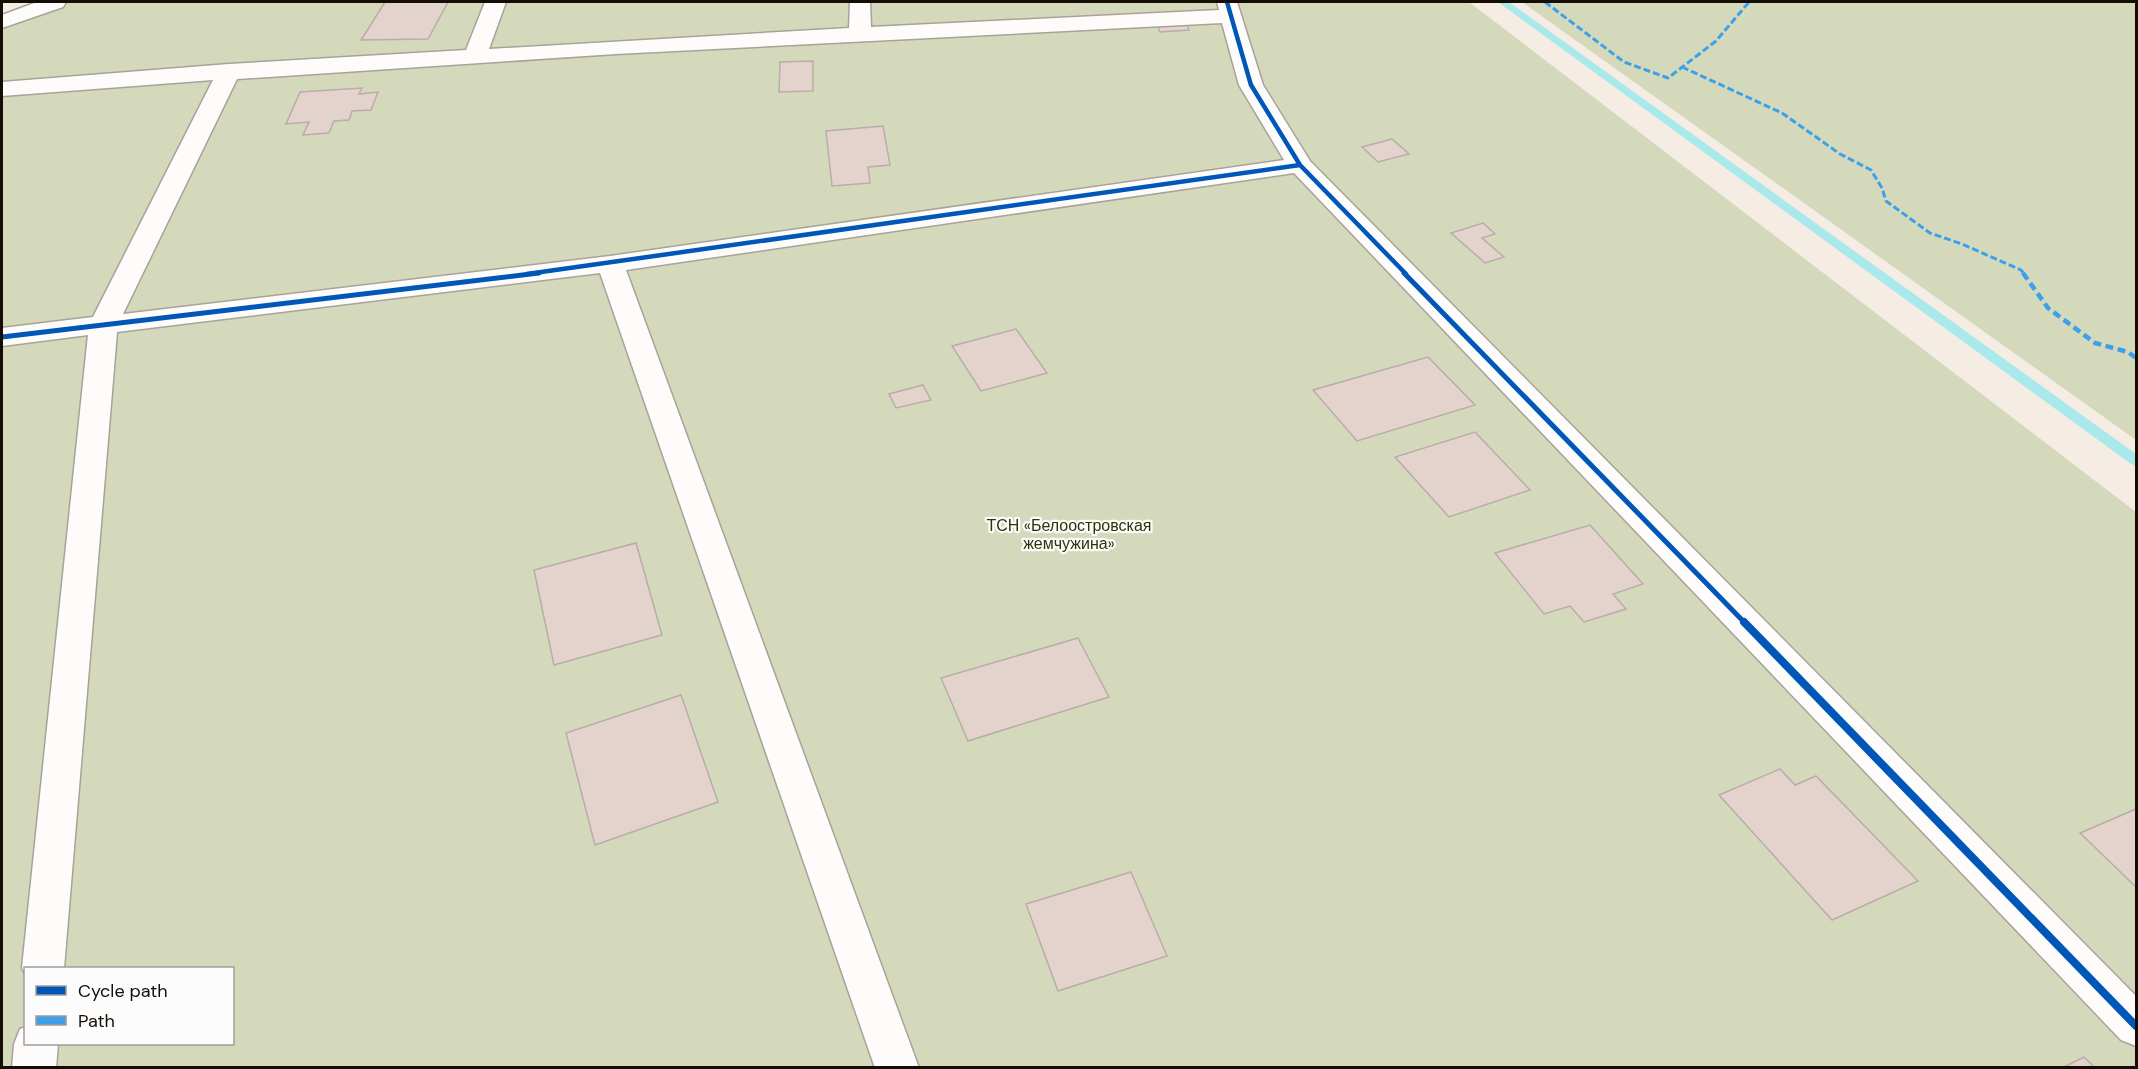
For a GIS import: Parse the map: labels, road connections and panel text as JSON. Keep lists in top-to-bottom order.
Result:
{
  "parks": ["ТСН «Белоостровская жемчужина»"],
  "legend": ["Cycle path", "Path"]
}
